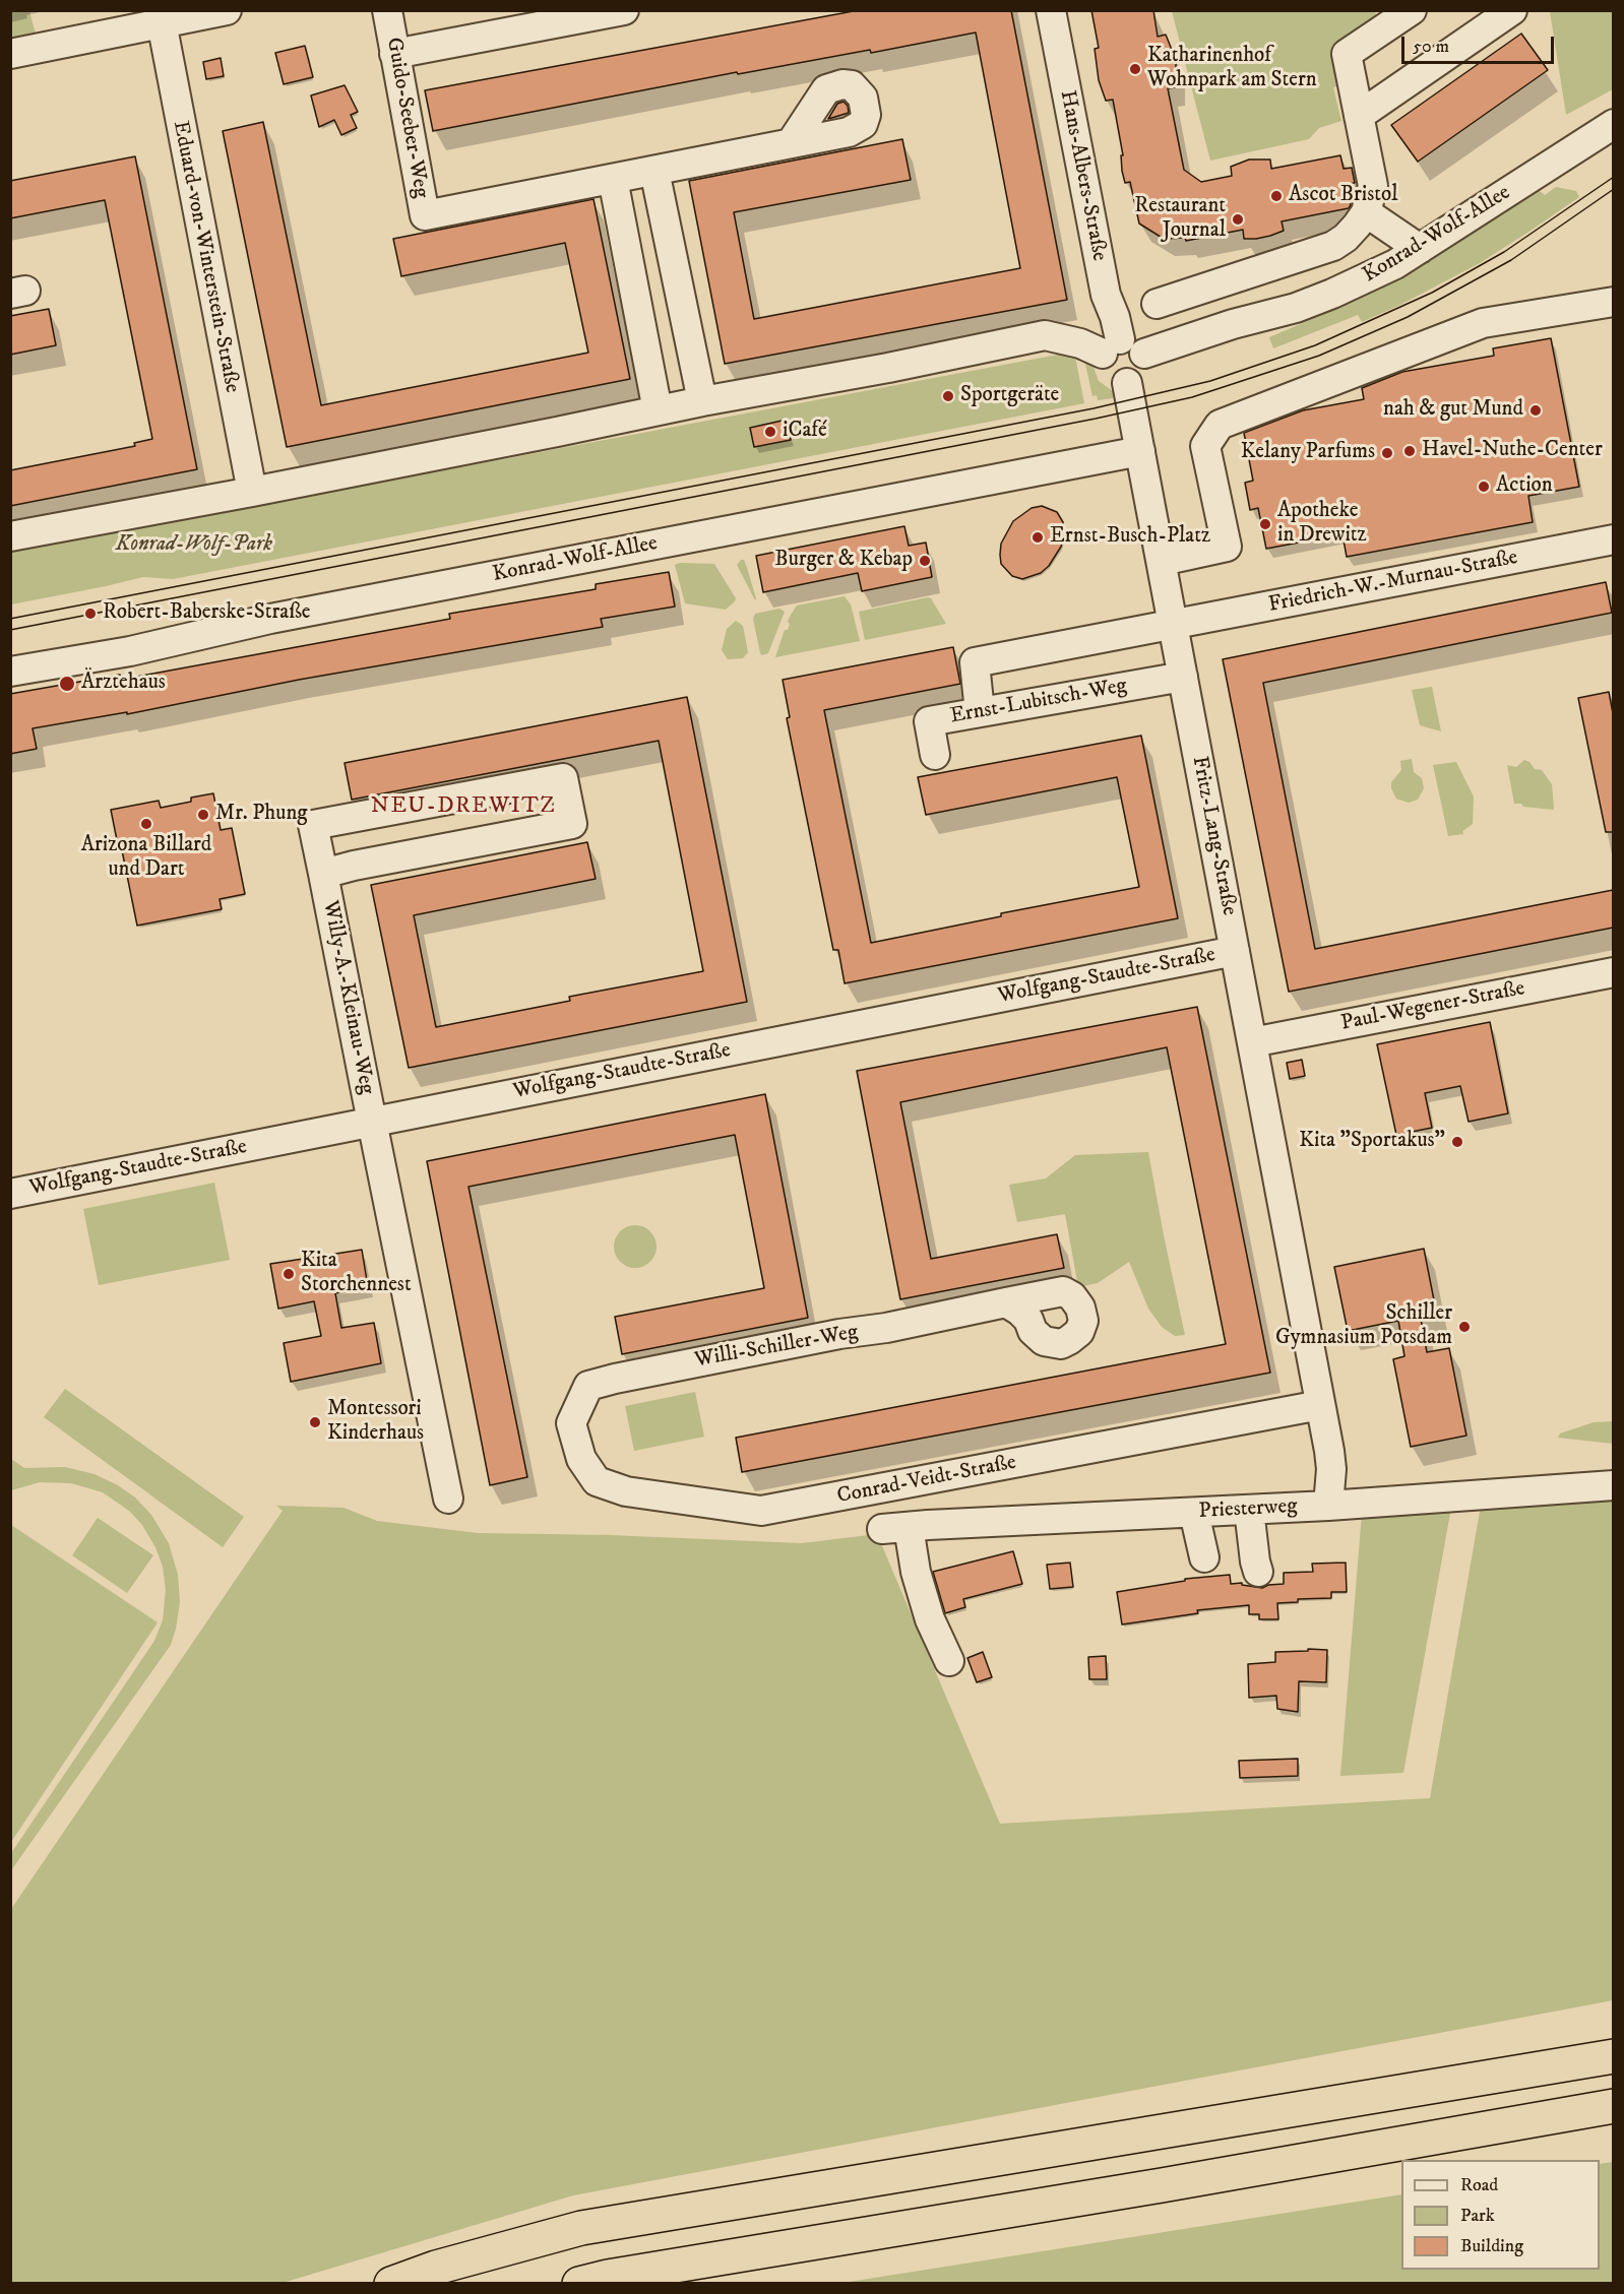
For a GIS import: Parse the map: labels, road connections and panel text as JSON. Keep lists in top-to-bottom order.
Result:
{
  "streets": {
    "street": [
      "Guido-Seeber-Weg",
      "Hans-Albers-Straße",
      "Konrad-Wolf-Allee",
      "Eduard-von-Winterstein-Straße",
      "Friedrich-W.-Murnau-Straße",
      "Ernst-Lubitsch-Weg",
      "Fritz-Lang-Straße",
      "Wolfgang-Staudte-Straße",
      "Willy-A.-Kleinau-Weg",
      "Paul-Wegener-Straße",
      "Willi-Schiller-Weg",
      "Conrad-Veidt-Straße",
      "Priesterweg"
    ]
  },
  "crossings": [
    ["Hans-Albers-Straße", "Konrad-Wolf-Allee"],
    ["Hans-Albers-Straße", "Fritz-Lang-Straße"],
    ["Konrad-Wolf-Allee", "Fritz-Lang-Straße"],
    ["Friedrich-W.-Murnau-Straße", "Fritz-Lang-Straße"],
    ["Ernst-Lubitsch-Weg", "Fritz-Lang-Straße"],
    ["Fritz-Lang-Straße", "Wolfgang-Staudte-Straße"],
    ["Fritz-Lang-Straße", "Paul-Wegener-Straße"],
    ["Fritz-Lang-Straße", "Conrad-Veidt-Straße"],
    ["Fritz-Lang-Straße", "Priesterweg"],
    ["Wolfgang-Staudte-Straße", "Willy-A.-Kleinau-Weg"],
    ["Willi-Schiller-Weg", "Conrad-Veidt-Straße"]
  ],
  "districts": ["NEU-DREWITZ"],
  "parks": ["Konrad-Wolf-Park"],
  "places": [
    "Katharinenhof Wohnpark am Stern",
    "Ascot Bristol",
    "Restaurant Journal",
    "Sportgeräte",
    "nah & gut Mund",
    "iCafé",
    "Havel-Nuthe-Center",
    "Kelany Parfums",
    "Action",
    "Apotheke in Drewitz",
    "Ernst-Busch-Platz",
    "Burger & Kebap",
    "Robert-Baberske-Straße",
    "Ärztehaus",
    "Mr. Phung",
    "Arizona Billard und Dart",
    "Kita \"Sportakus\"",
    "Kita Storchennest",
    "Schiller Gymnasium Potsdam",
    "Montessori Kinderhaus"
  ],
  "legend": ["Road", "Park", "Building"],
  "scale_bar": "50 m"
}
